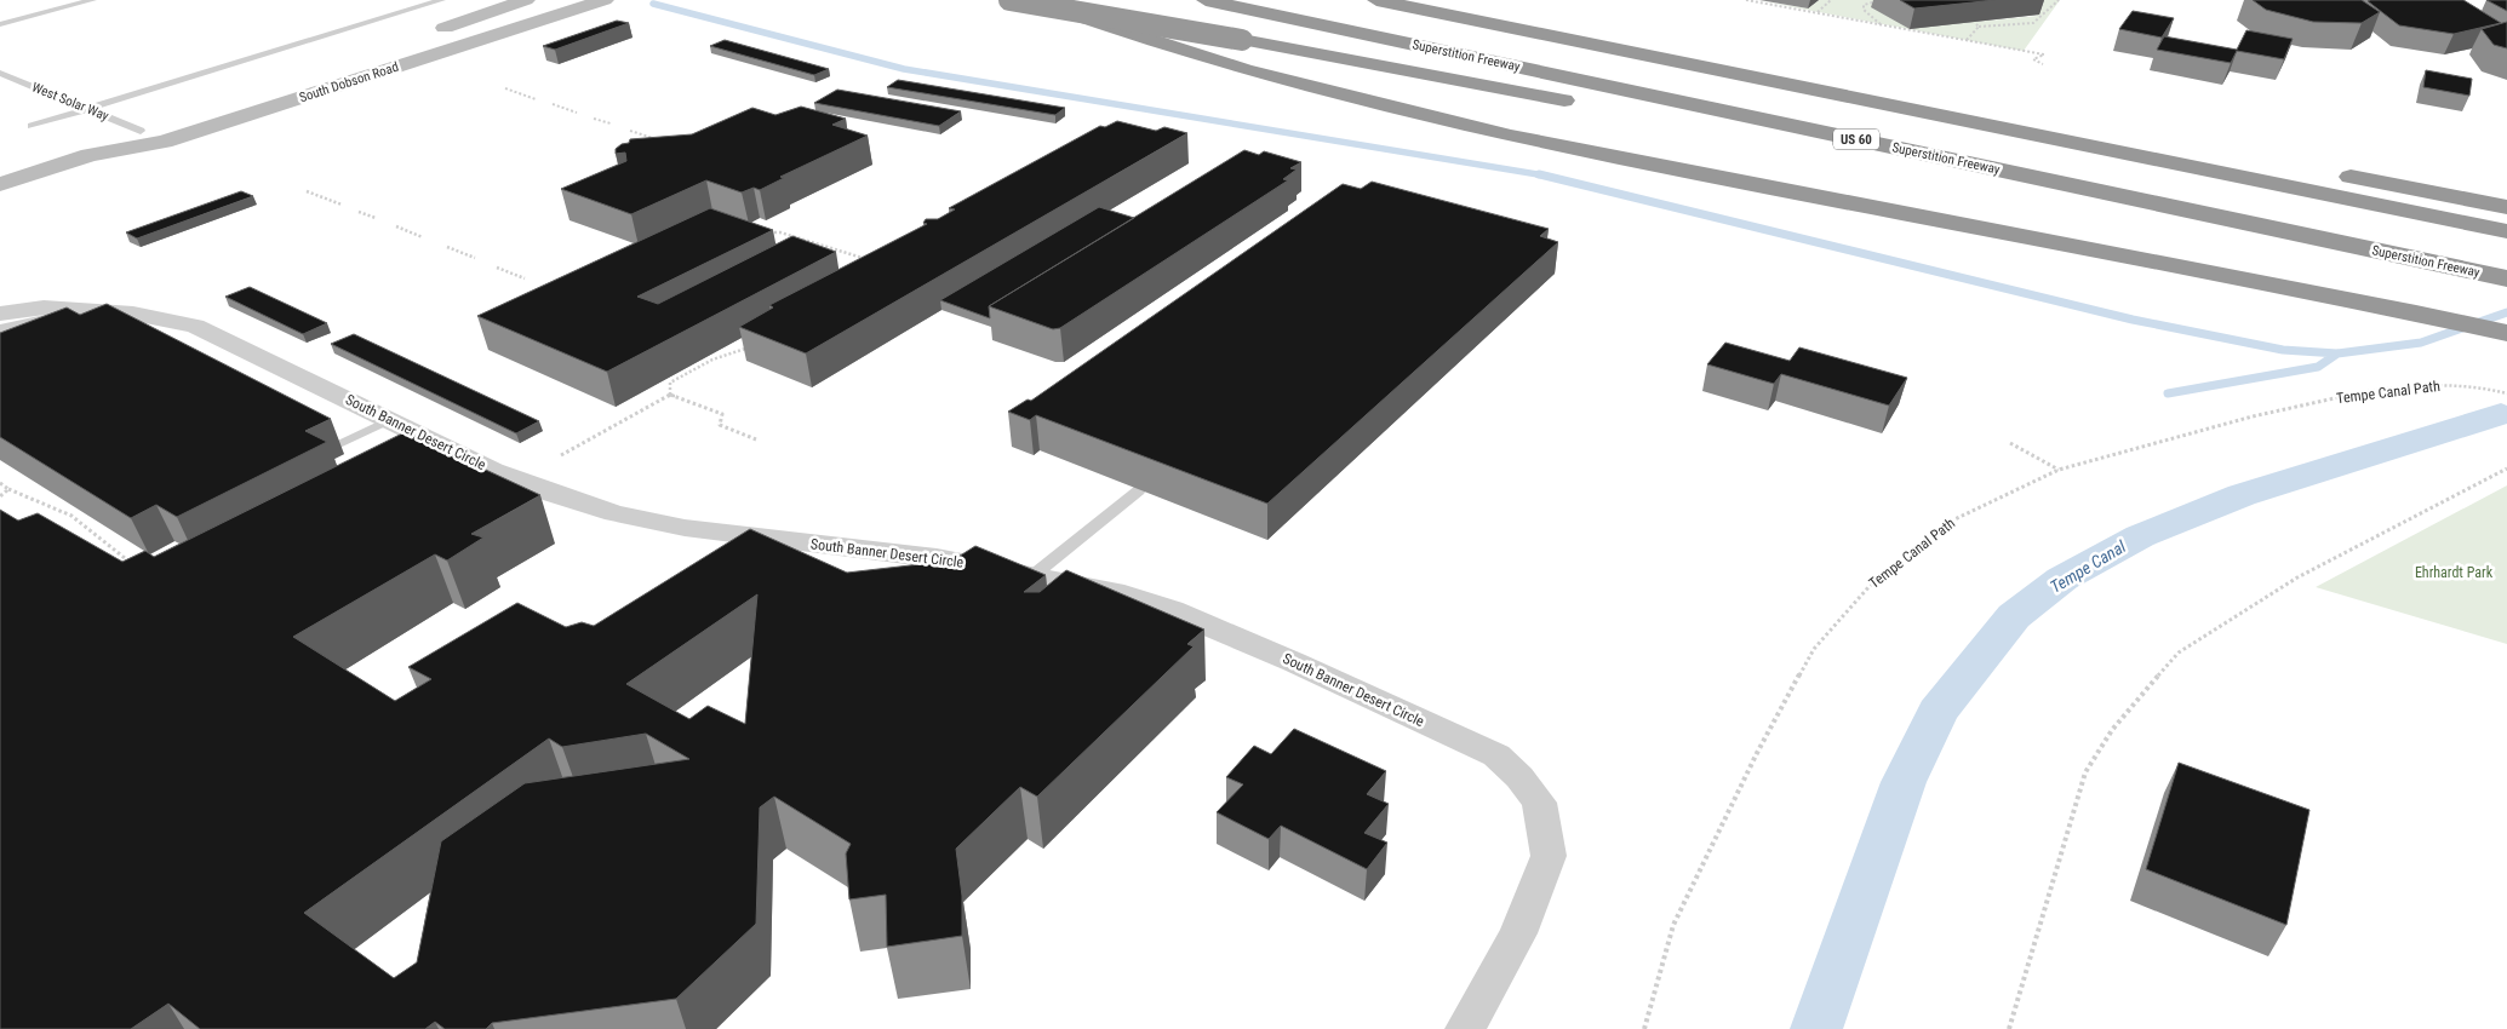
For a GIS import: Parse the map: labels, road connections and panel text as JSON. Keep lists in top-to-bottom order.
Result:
{
  "streets": {
    "highway": ["Superstition Freeway", "US 60"],
    "main road": ["South Dobson Road"],
    "street": ["South Banner Desert Circle"],
    "lane": ["West Solar Way"],
    "path": ["Tempe Canal Path"]
  },
  "crossings": [
    ["South Dobson Road", "West Solar Way"]
  ],
  "water": ["Tempe Canal"],
  "parks": ["Ehrhardt Park"]
}
